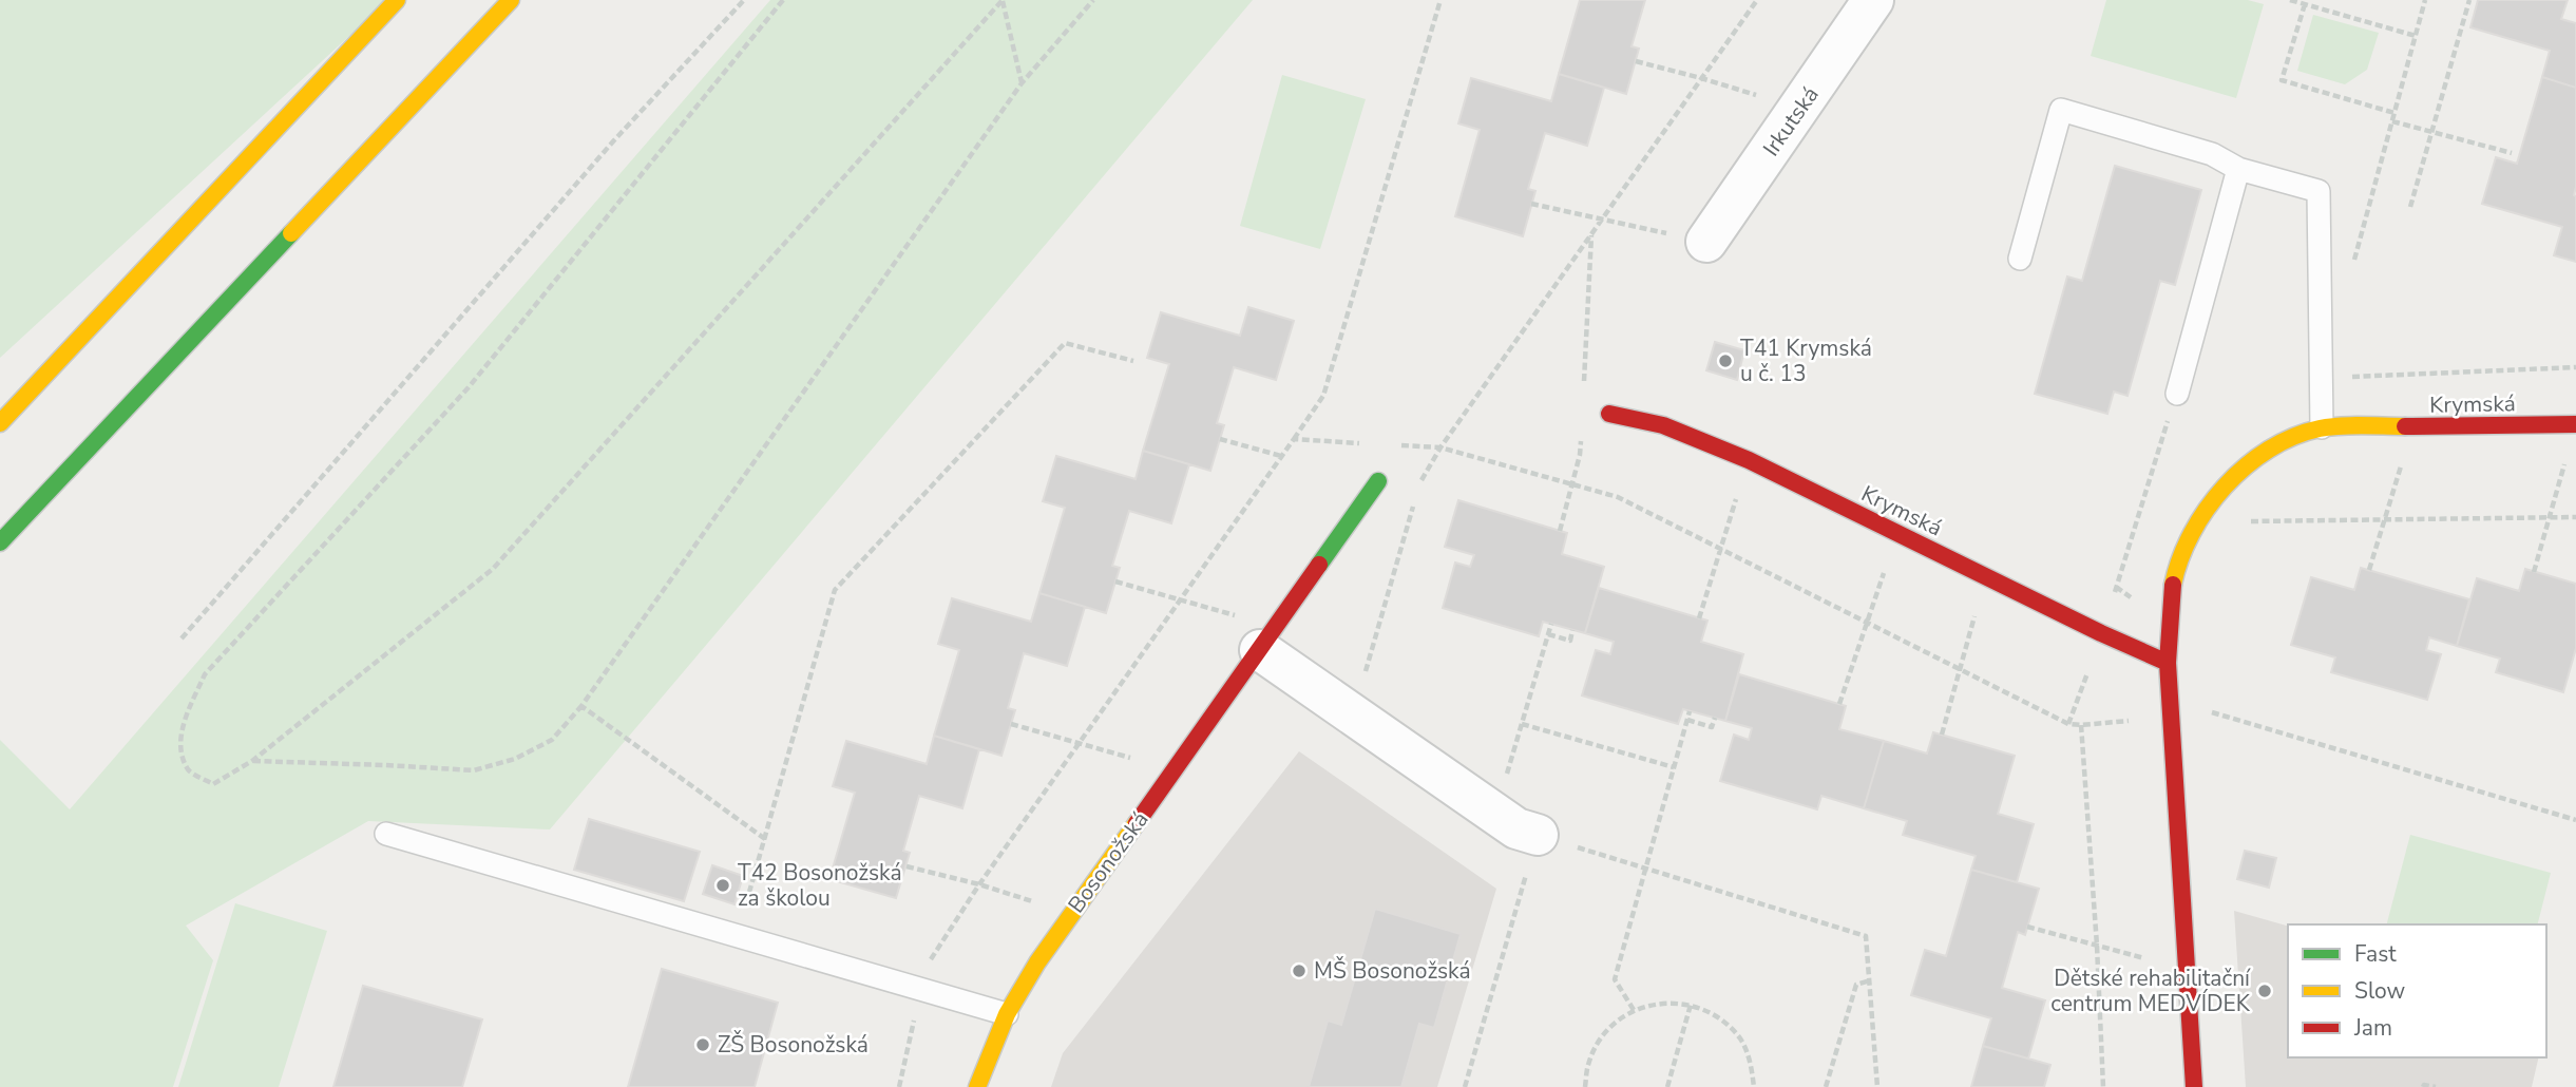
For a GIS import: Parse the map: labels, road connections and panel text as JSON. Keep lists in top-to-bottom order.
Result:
{
  "streets": {
    "main road": ["Krymská", "Bosonožská"],
    "street": ["Irkutská"]
  },
  "places": [
    "T41 Krymská u č. 13",
    "T42 Bosonožská za školou",
    "MŠ Bosonožská",
    "Dětské rehabilitační centrum MEDVÍDEK",
    "ZŠ Bosonožská"
  ],
  "legend": ["Fast", "Slow", "Jam"]
}
